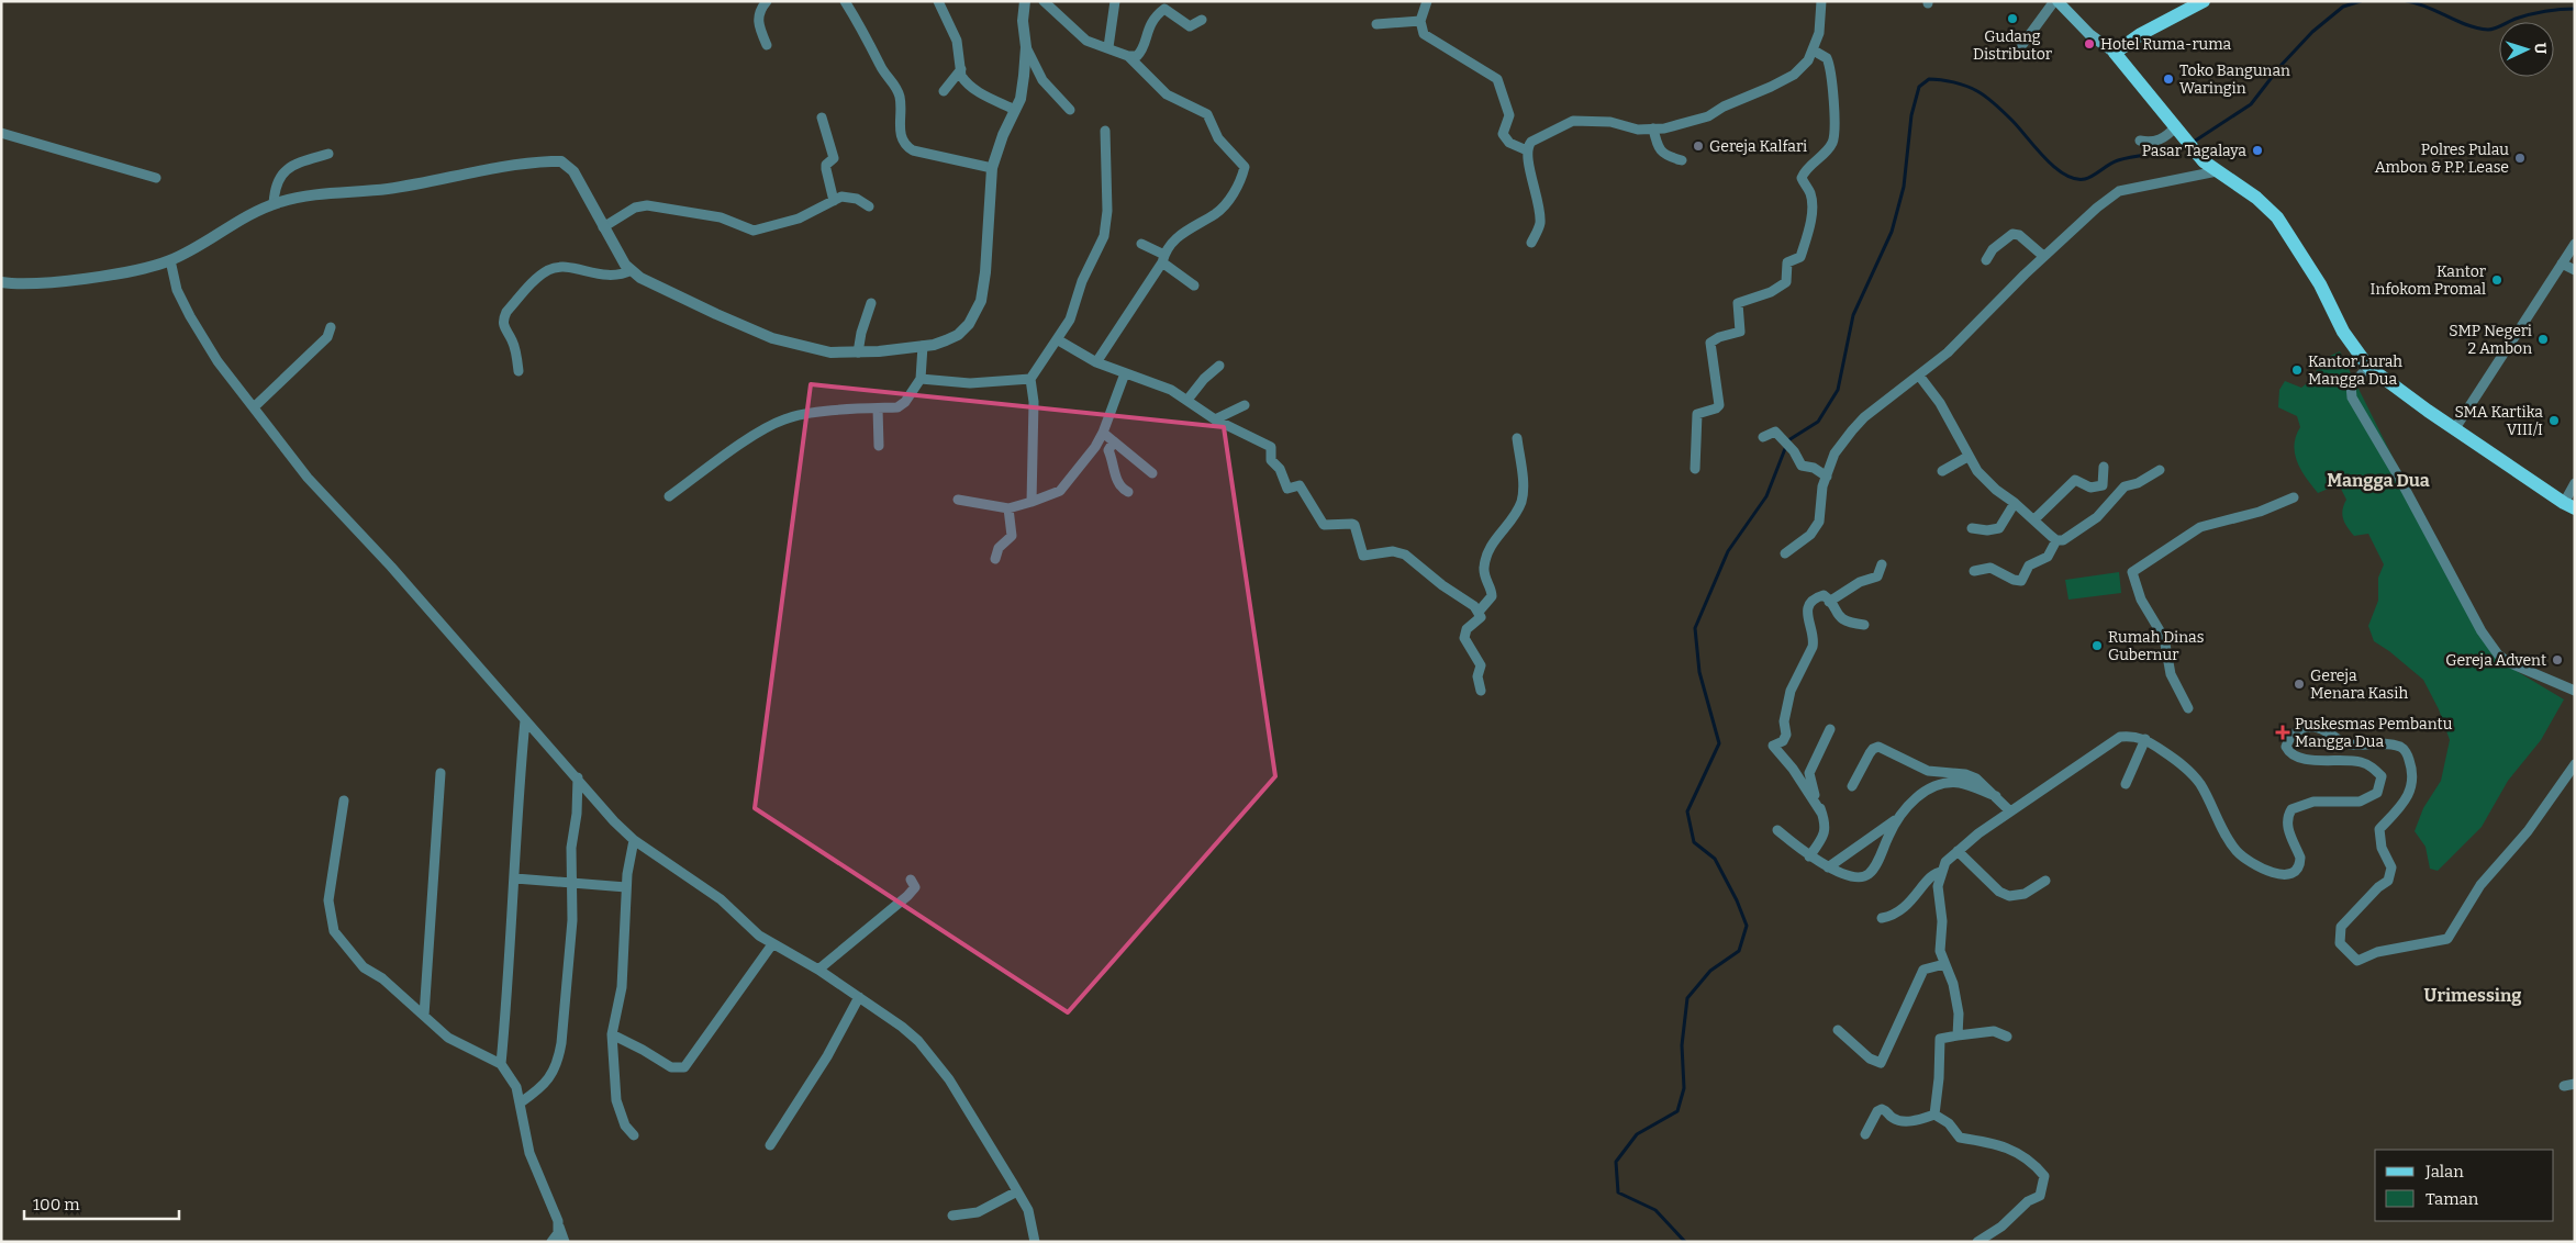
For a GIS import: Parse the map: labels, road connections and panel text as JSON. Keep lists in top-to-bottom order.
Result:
{
  "districts": ["Mangga Dua", "Urimessing"],
  "places": {
    "other": [
      "Gudang Distributor",
      "Hotel Ruma-ruma",
      "Toko Bangunan Waringin",
      "Gereja Kalfari",
      "Pasar Tagalaya",
      "Polres Pulau Ambon & P.P. Lease",
      "Kantor Infokom Promal",
      "SMP Negeri 2 Ambon",
      "Kantor Lurah Mangga Dua",
      "SMA Kartika VIII/I",
      "Rumah Dinas Gubernur",
      "Gereja Advent",
      "Gereja Menara Kasih"
    ],
    "health": ["Puskesmas Pembantu Mangga Dua"]
  },
  "legend": ["Jalan", "Taman"],
  "scale_bar": "100 m",
  "north": "right"
}
